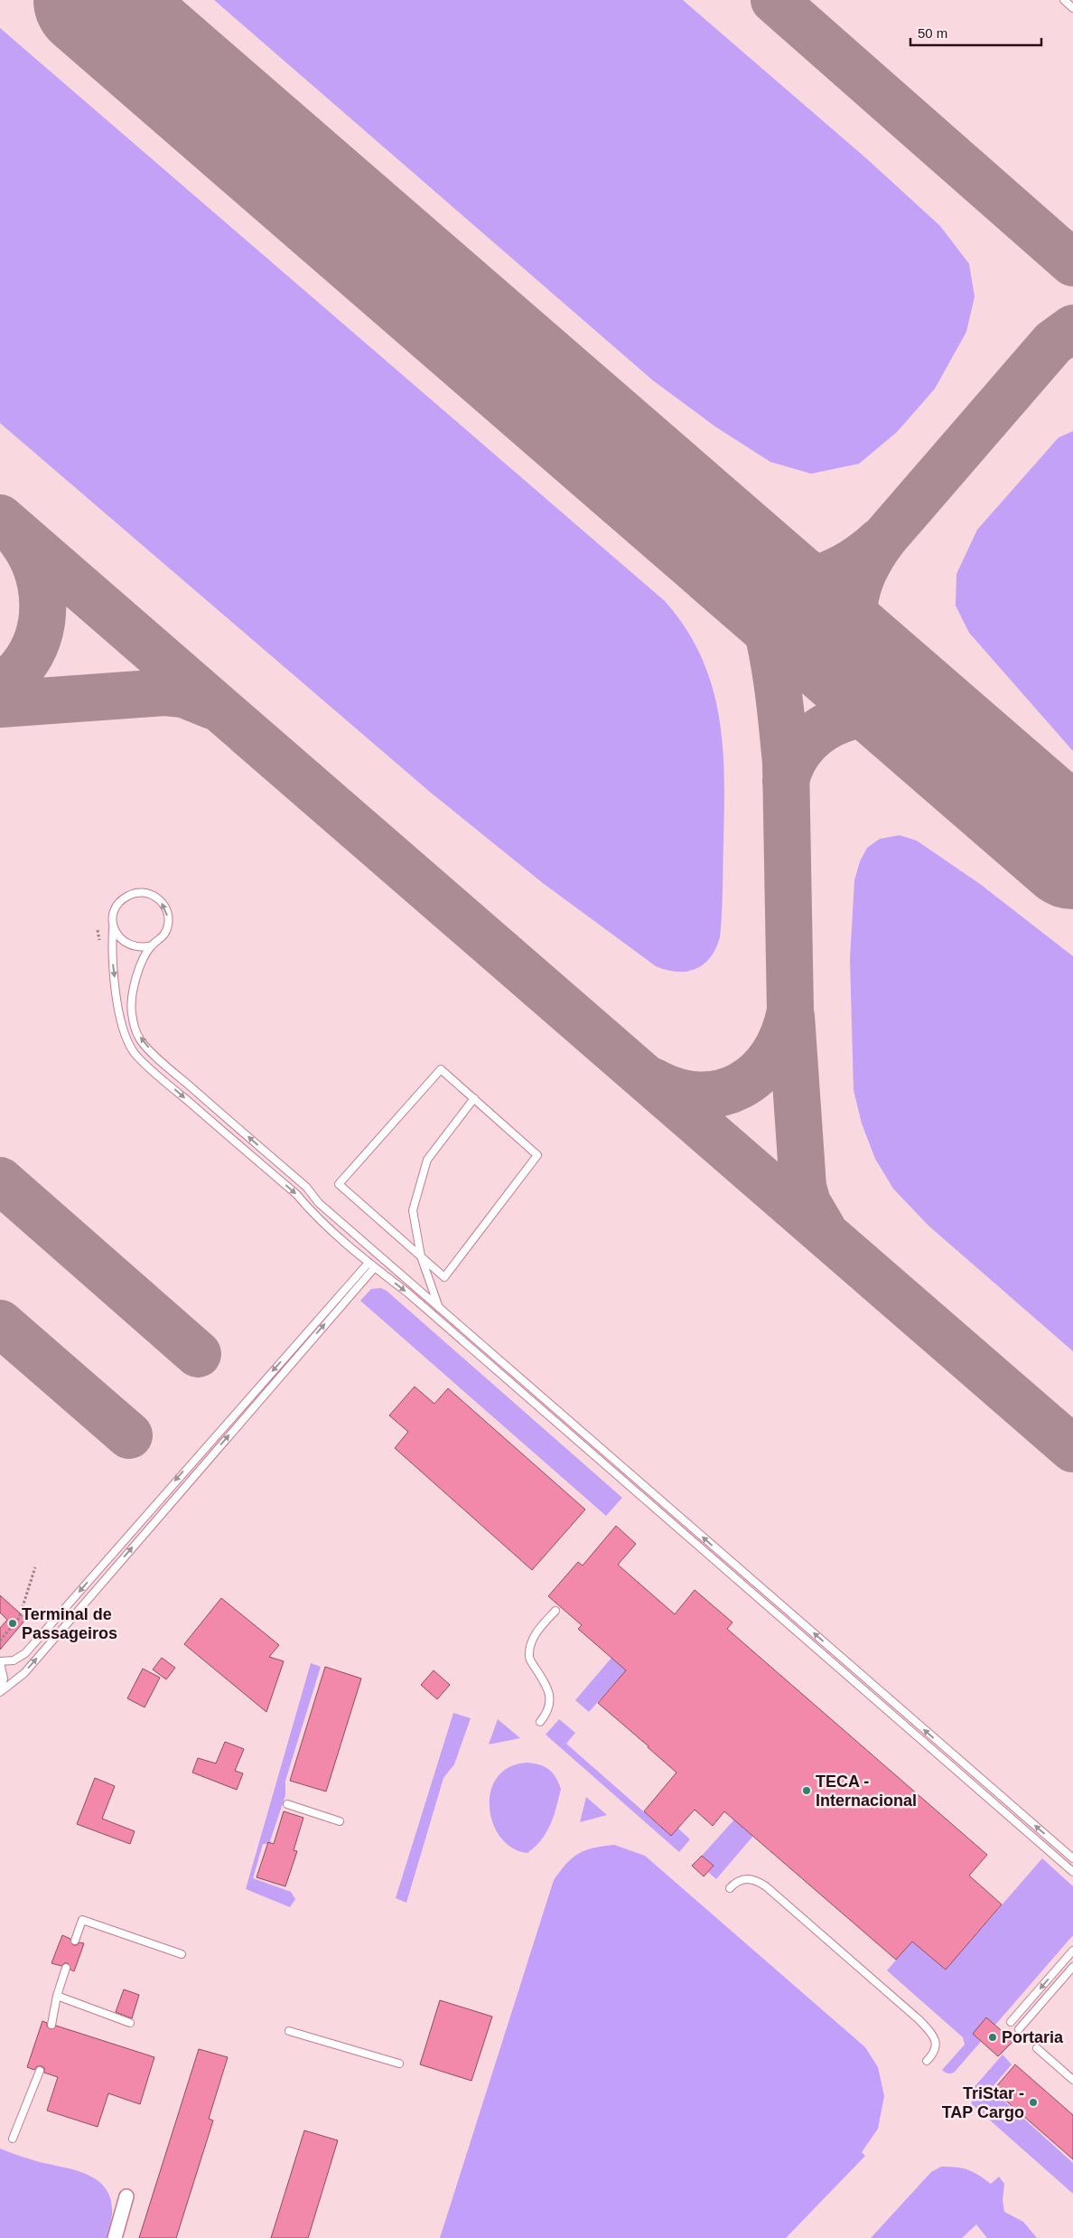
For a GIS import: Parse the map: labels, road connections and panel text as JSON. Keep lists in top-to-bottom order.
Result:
{
  "places": [
    "Terminal de Passageiros",
    "TECA - Internacional",
    "Portaria",
    "TriStar - TAP Cargo"
  ],
  "scale_bar": "50 m"
}
